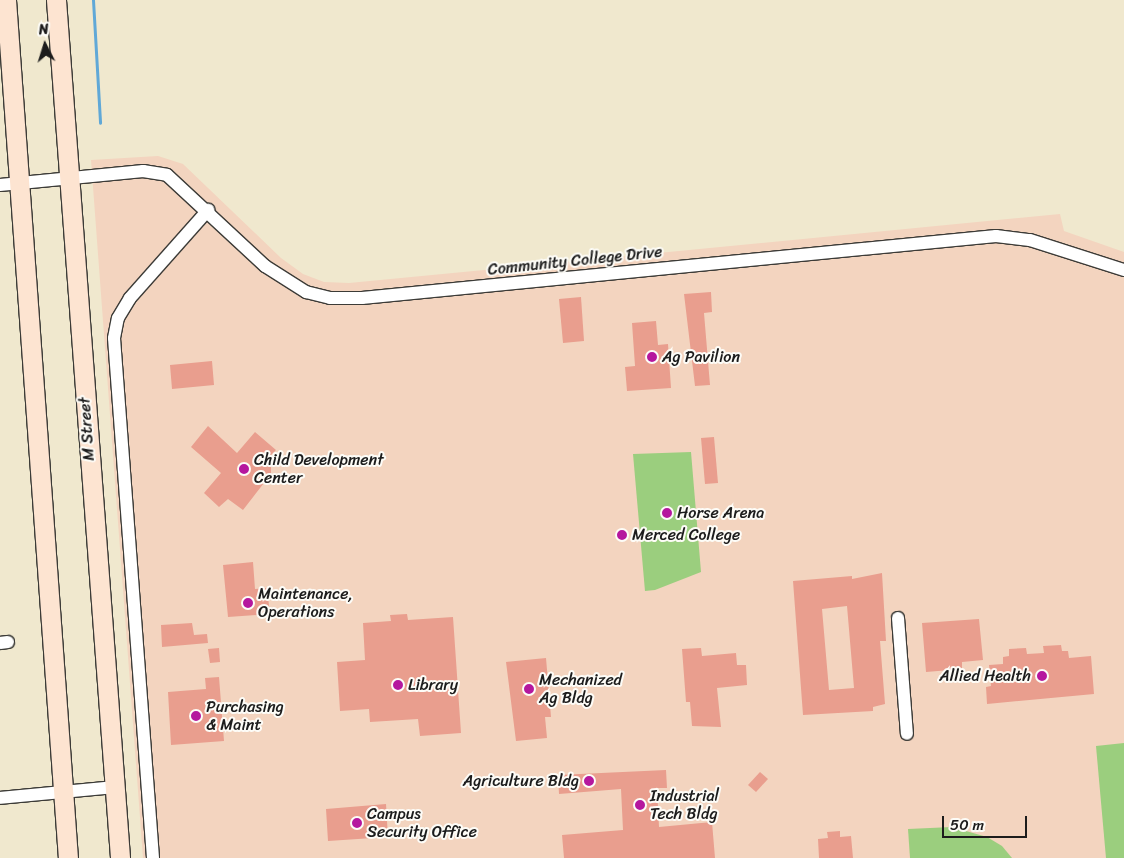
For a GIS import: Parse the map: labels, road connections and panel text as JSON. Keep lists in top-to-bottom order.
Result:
{
  "streets": {
    "street": ["Community College Drive", "M Street"]
  },
  "crossings": [
    ["Community College Drive", "M Street"]
  ],
  "places": [
    "Ag Pavilion",
    "Child Development Center",
    "Horse Arena",
    "Merced College",
    "Maintenance, Operations",
    "Allied Health",
    "Library",
    "Mechanized Ag Bldg",
    "Purchasing & Maint",
    "Agriculture Bldg",
    "Industrial Tech Bldg",
    "Campus Security Office"
  ],
  "scale_bar": "50 m",
  "north": "top"
}
